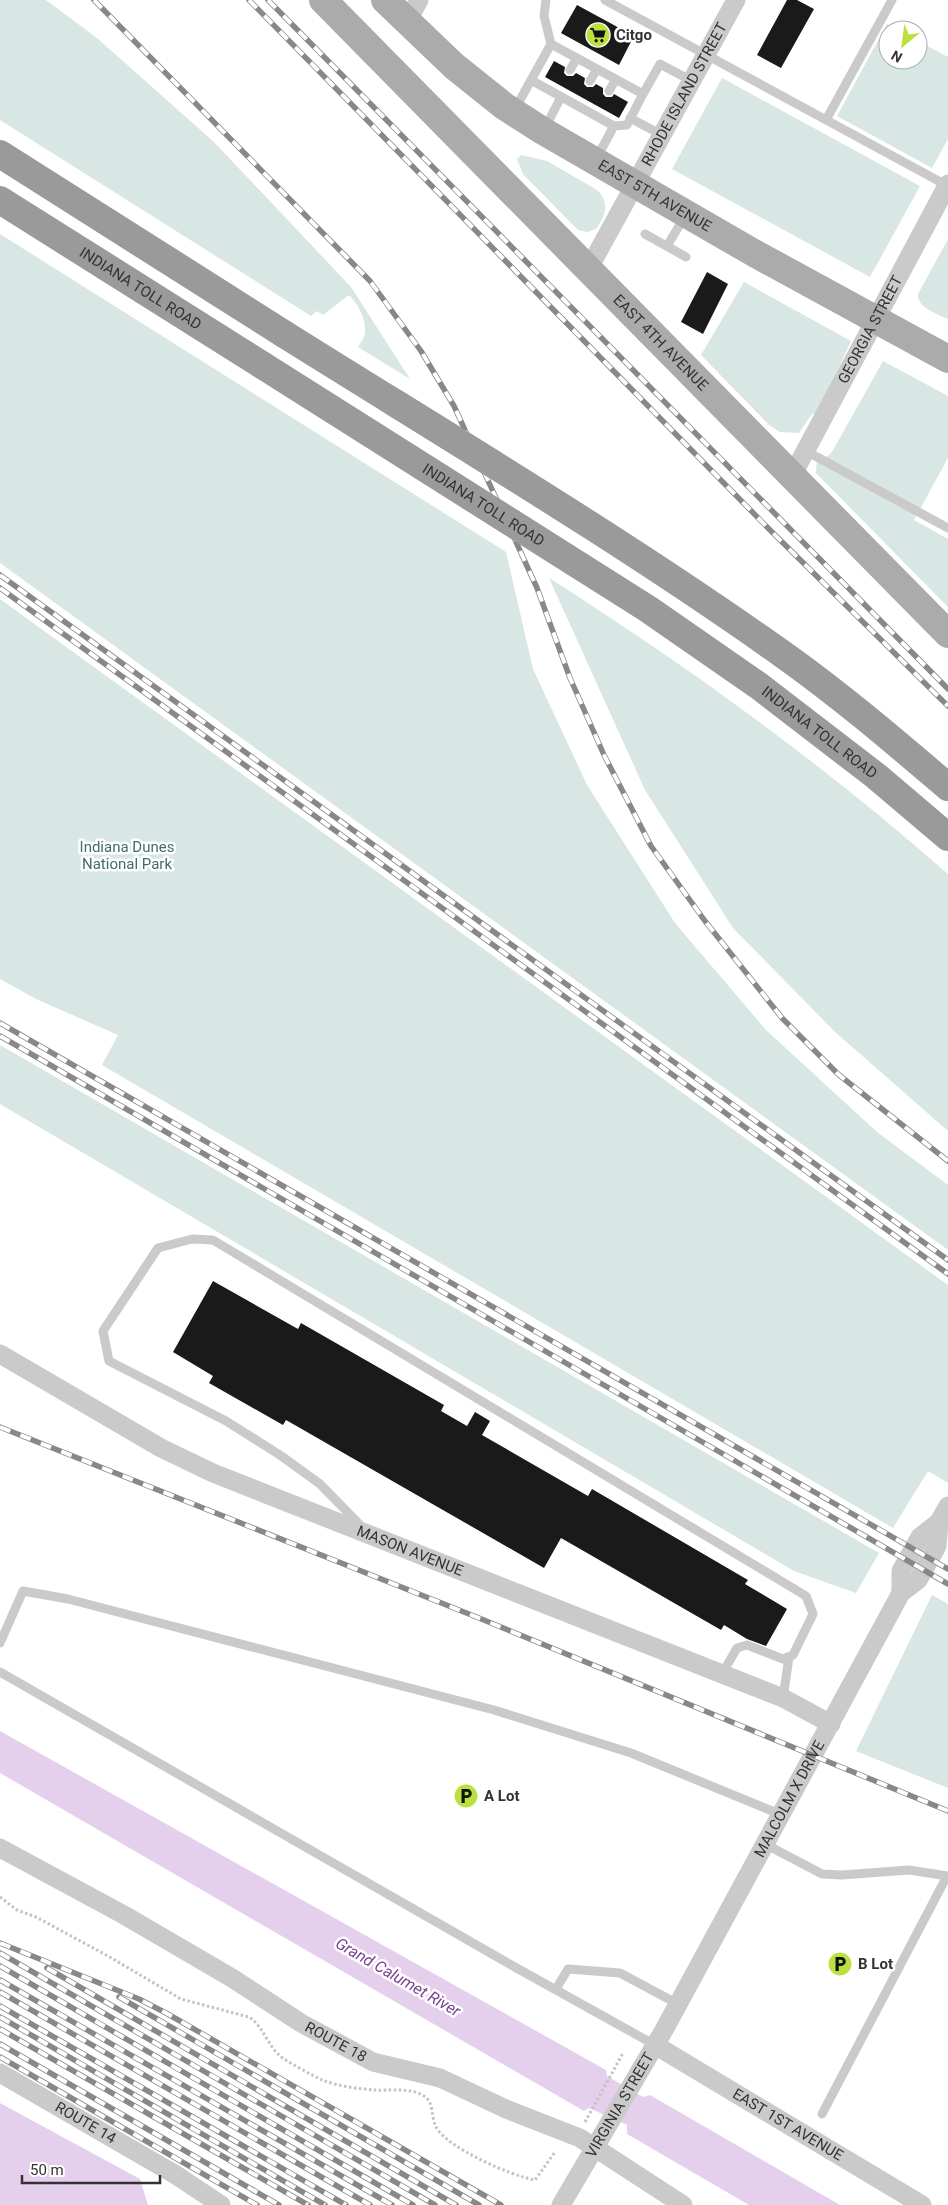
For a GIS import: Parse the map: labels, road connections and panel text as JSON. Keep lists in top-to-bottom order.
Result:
{
  "streets": {
    "highway": ["INDIANA TOLL ROAD"],
    "main road": ["EAST 5TH AVENUE", "EAST 4TH AVENUE"],
    "street": [
      "RHODE ISLAND STREET",
      "GEORGIA STREET",
      "MASON AVENUE",
      "MALCOLM X DRIVE",
      "ROUTE 18",
      "VIRGINIA STREET",
      "ROUTE 14",
      "EAST 1ST AVENUE"
    ]
  },
  "crossings": [
    ["RHODE ISLAND STREET", "EAST 5TH AVENUE"],
    ["RHODE ISLAND STREET", "EAST 4TH AVENUE"],
    ["EAST 5TH AVENUE", "GEORGIA STREET"],
    ["GEORGIA STREET", "EAST 4TH AVENUE"],
    ["MASON AVENUE", "MALCOLM X DRIVE"],
    ["MALCOLM X DRIVE", "VIRGINIA STREET"],
    ["ROUTE 18", "VIRGINIA STREET"],
    ["VIRGINIA STREET", "EAST 1ST AVENUE"]
  ],
  "water": ["Grand Calumet River"],
  "parks": ["Indiana Dunes National Park"],
  "places": {
    "supermarket": ["Citgo"],
    "parking": ["A Lot", "B Lot"]
  },
  "scale_bar": "50 m",
  "north": "bottom left"
}
